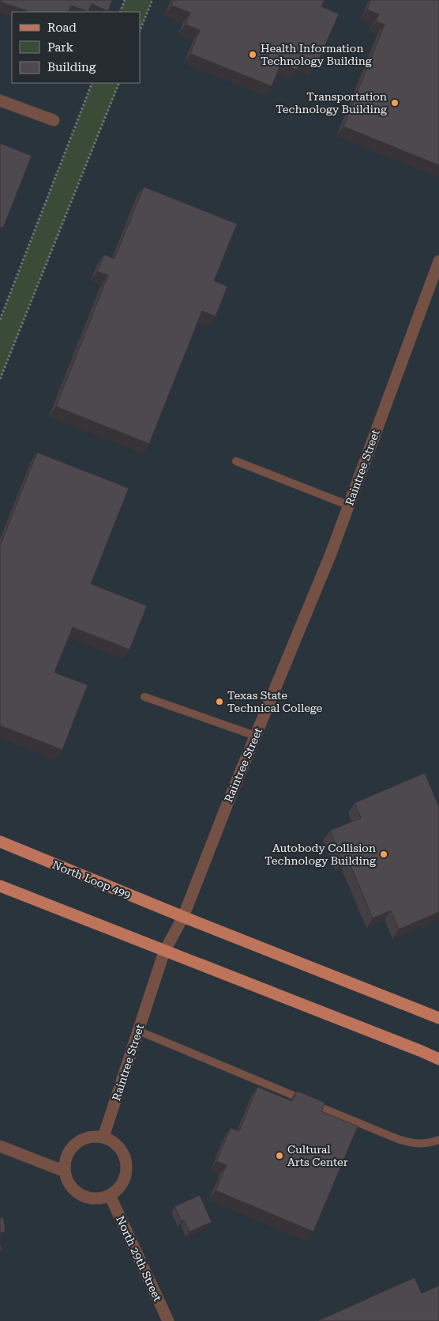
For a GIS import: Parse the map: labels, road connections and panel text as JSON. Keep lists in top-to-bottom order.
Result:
{
  "streets": {
    "main road": ["North Loop 499"],
    "street": ["Raintree Street", "North 29th Street"]
  },
  "crossings": [
    ["Raintree Street", "North Loop 499"],
    ["Raintree Street", "North 29th Street"]
  ],
  "places": [
    "Health Information Technology Building",
    "Transportation Technology Building",
    "Texas State Technical College",
    "Autobody Collision Technology Building",
    "Cultural Arts Center"
  ],
  "legend": ["Road", "Park", "Building"]
}
